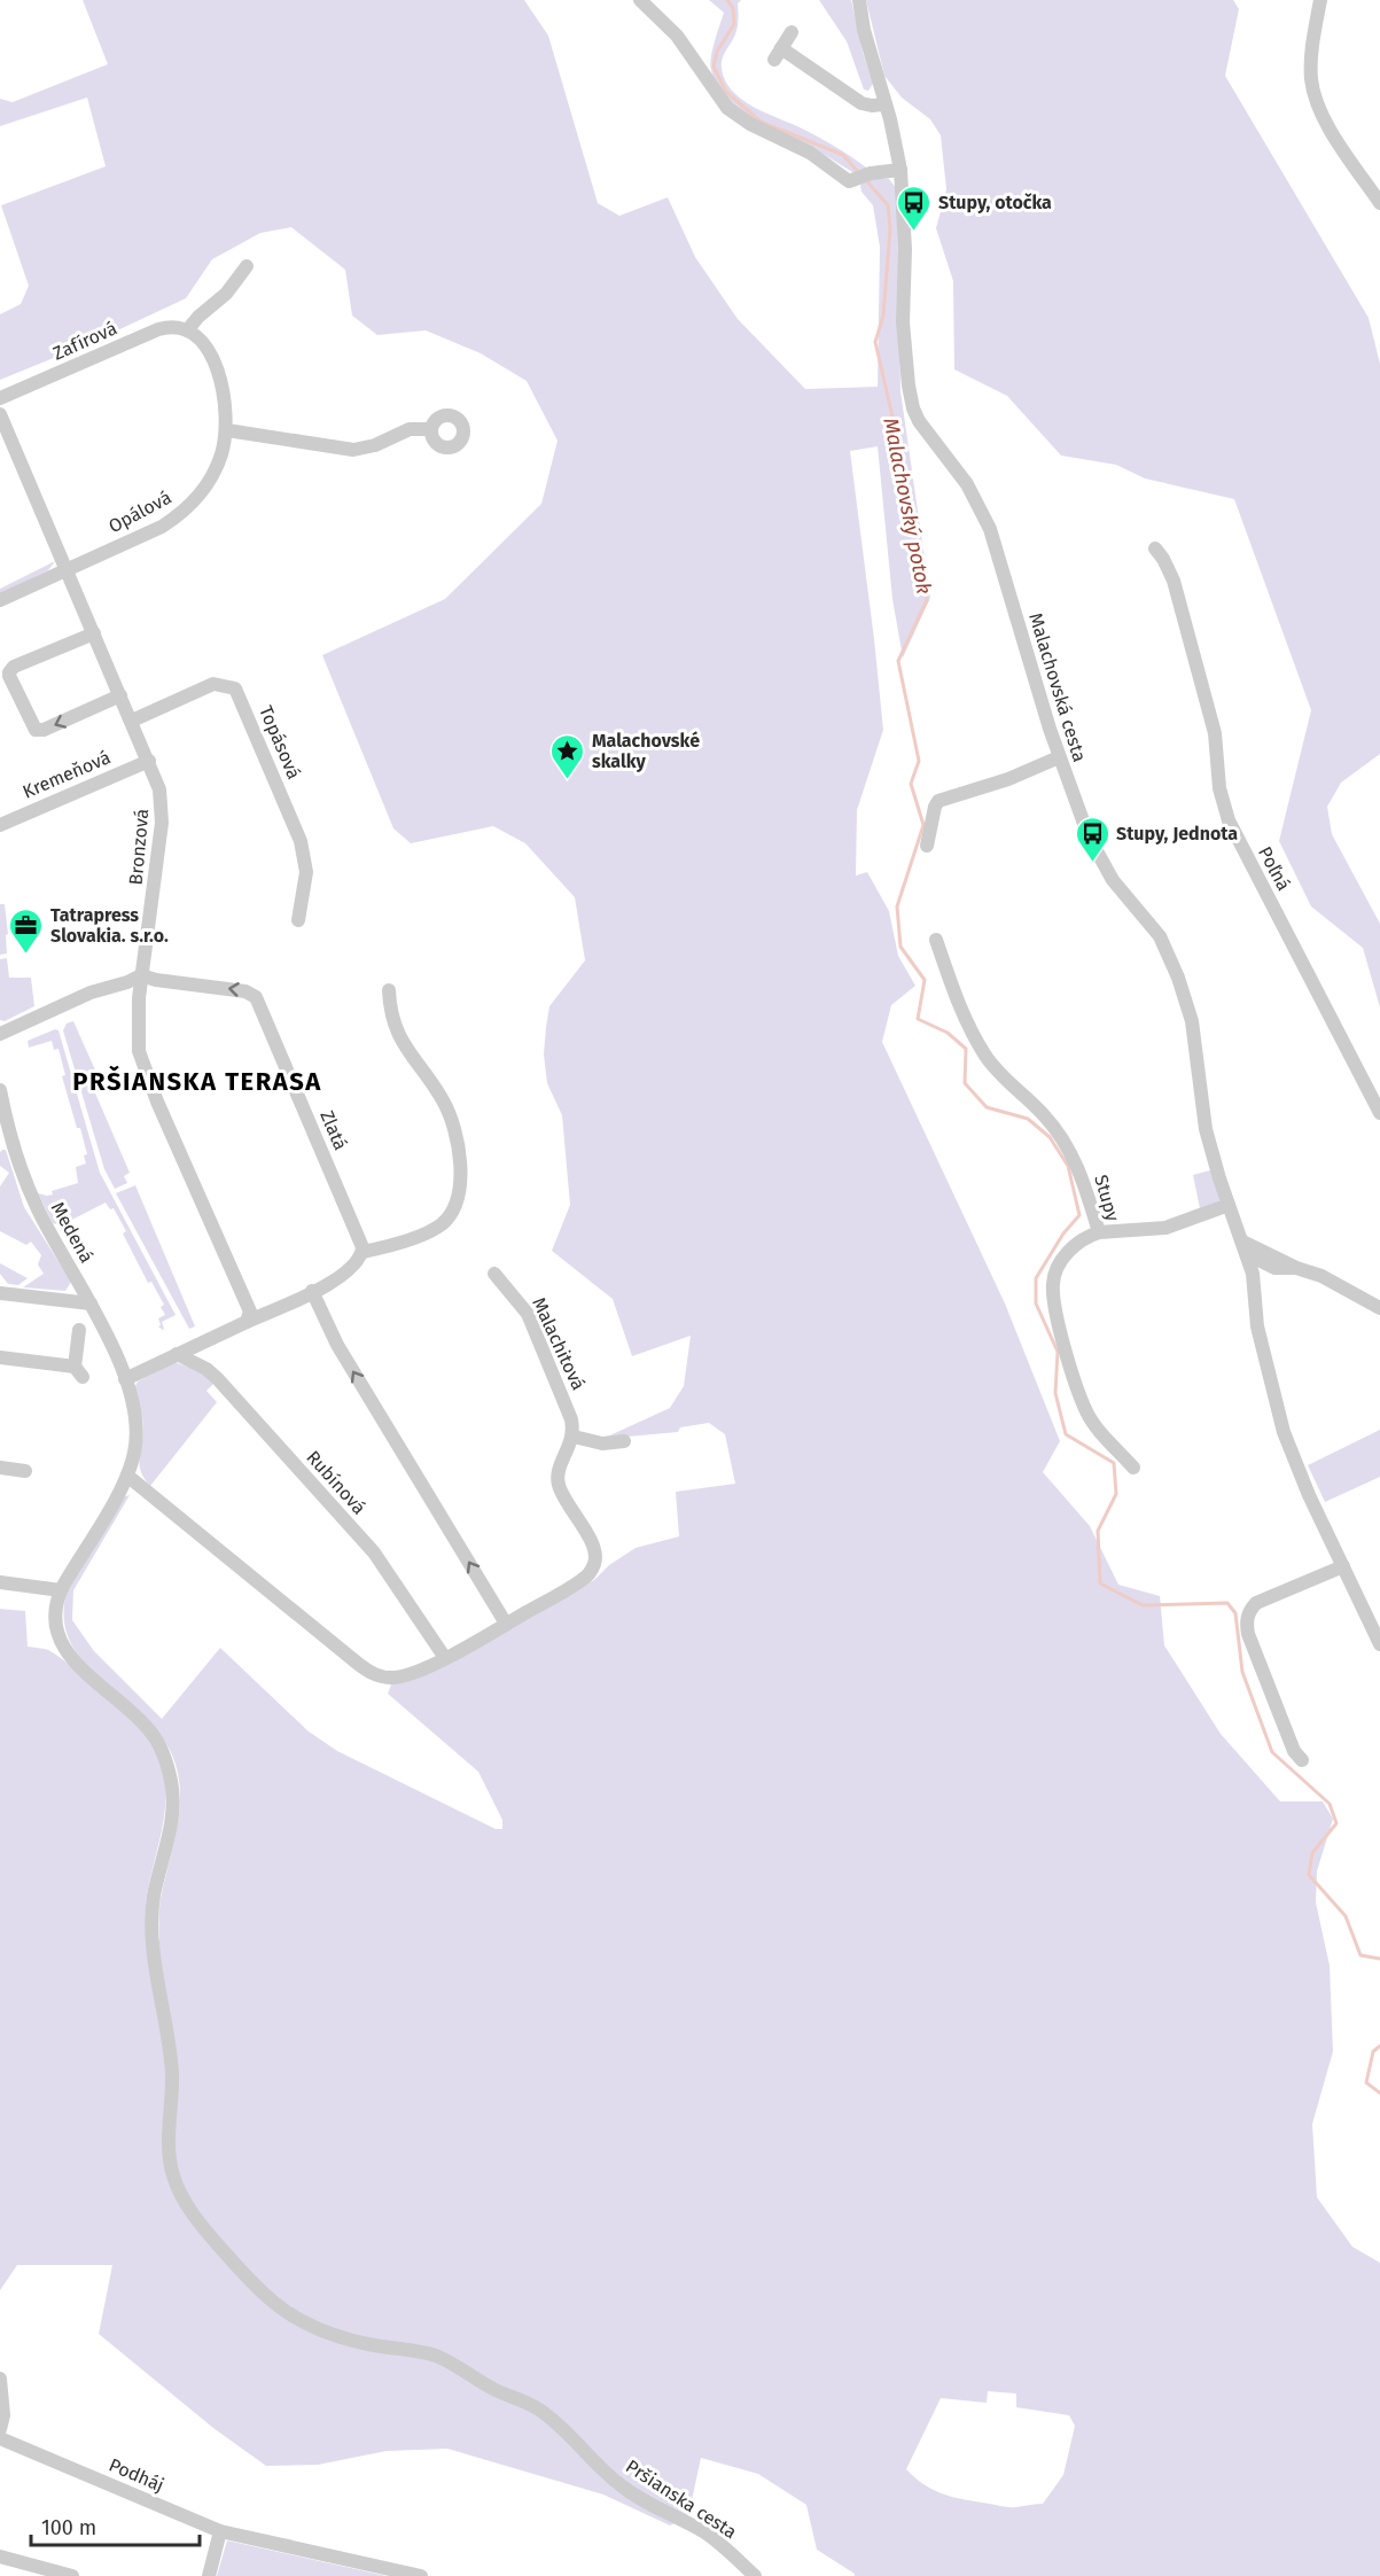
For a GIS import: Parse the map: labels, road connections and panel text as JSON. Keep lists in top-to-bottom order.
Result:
{
  "streets": {
    "street": [
      "Zafírová",
      "Opálová",
      "Malachovská cesta",
      "Topásová",
      "Kremeňová",
      "Bronzová",
      "Poľná",
      "Zlatá",
      "Stupy",
      "Medená",
      "Malachitová",
      "Rubínová",
      "Podháj",
      "Pršianska cesta"
    ]
  },
  "crossings": [
    ["Zafírová", "Opálová"],
    ["Opálová", "Bronzová"],
    ["Topásová", "Bronzová"],
    ["Kremeňová", "Bronzová"],
    ["Bronzová", "Zlatá"],
    ["Medená", "Pršianska cesta"]
  ],
  "one_way": ["Zlatá"],
  "districts": ["PRŠIANSKA TERASA"],
  "water": ["Malachovský potok"],
  "places": {
    "bus stop": ["Stupy, otočka", "Stupy, Jednota"],
    "place": ["Malachovské skalky"],
    "office": ["Tatrapress Slovakia. s.r.o."]
  },
  "scale_bar": "100 m"
}
